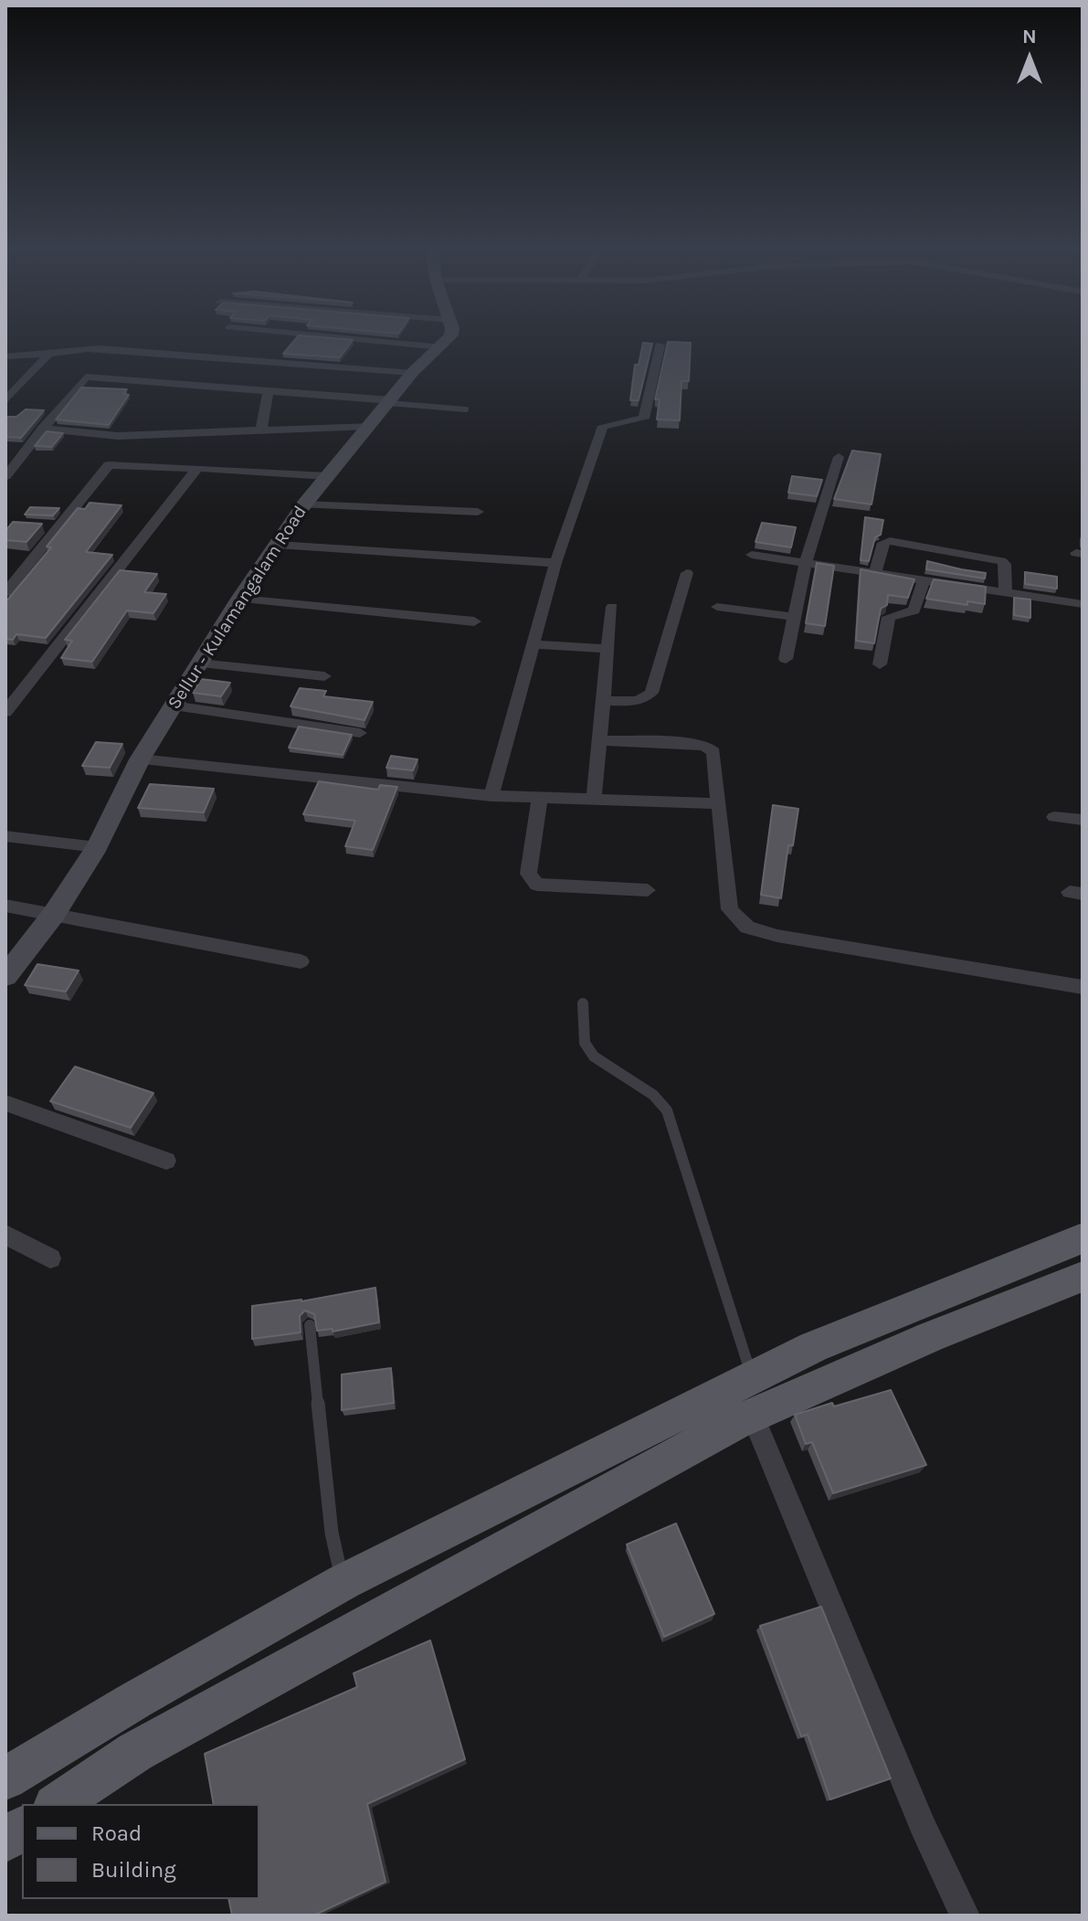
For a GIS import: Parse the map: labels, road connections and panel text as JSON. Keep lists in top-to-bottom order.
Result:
{
  "streets": {
    "main road": ["Sellur - Kulamangalam Road"]
  },
  "legend": ["Road", "Building"],
  "north": "top"
}
